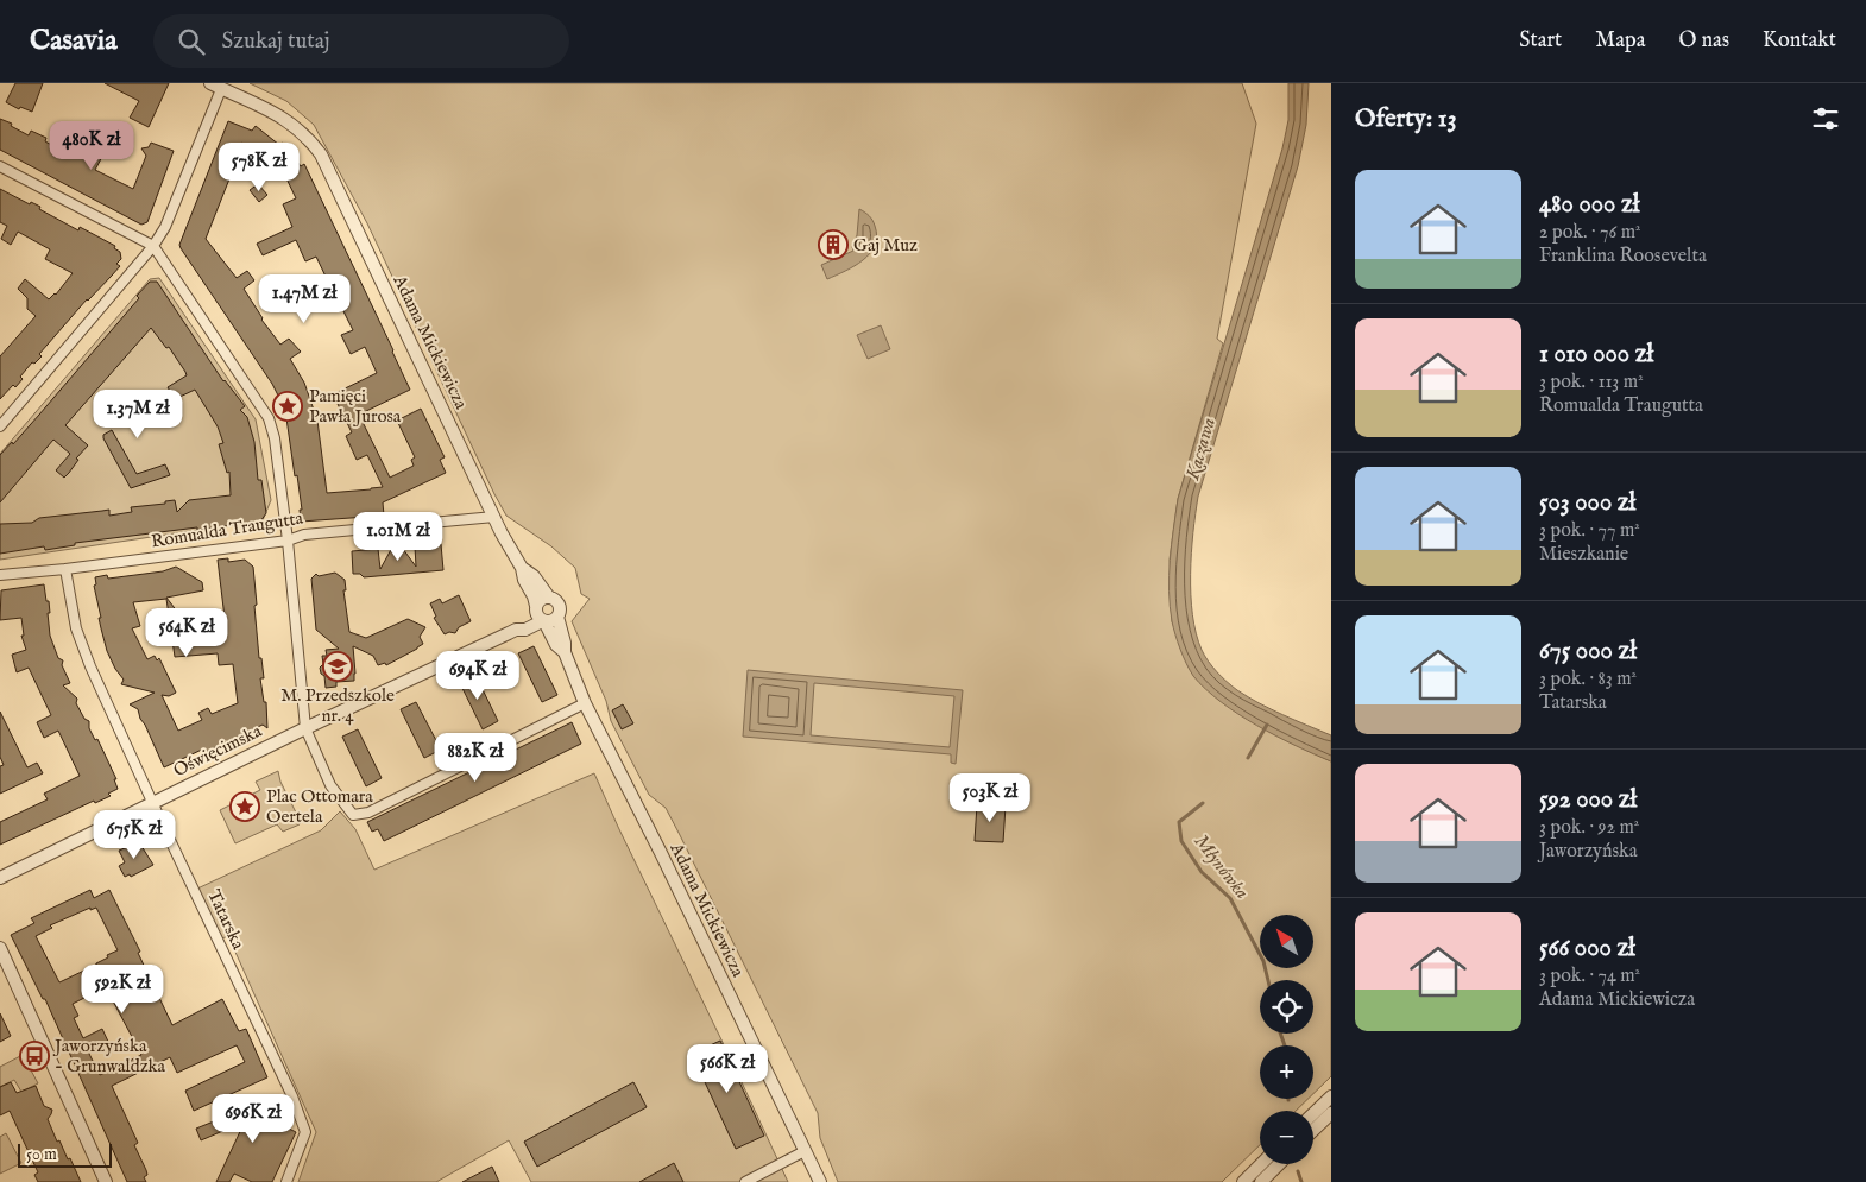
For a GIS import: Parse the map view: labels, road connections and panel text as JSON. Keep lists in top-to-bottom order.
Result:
{
  "streets": {
    "street": [
      "Adama Mickiewicza",
      "Romualda Traugutta",
      "Oświęcimska",
      "Tatarska"
    ]
  },
  "crossings": [
    ["Adama Mickiewicza", "Romualda Traugutta"],
    ["Adama Mickiewicza", "Oświęcimska"],
    ["Romualda Traugutta", "Tatarska"],
    ["Oświęcimska", "Tatarska"]
  ],
  "water": ["Kaczawa", "Młynówka"],
  "places": {
    "building": ["Gaj Muz"],
    "place": ["Pamięci Pawła Jurosa", "Plac Ottomara Oertela"],
    "school or university": ["M. Przedszkole nr. 4"],
    "bus stop": ["Jaworzyńska - Grunwaldzka"]
  },
  "scale_bar": "50 m",
  "north": "top left",
  "page": {
    "header": "Casavia",
    "search": "Szukaj tutaj",
    "nav": [
      "Start",
      "Mapa",
      "O nas",
      "Kontakt"
    ],
    "heading": "Oferty: 13",
    "price": [
      "480K zł",
      "578K zł",
      "1.47M zł",
      "1.37M zł",
      "1.01M zł",
      "564K zł",
      "694K zł",
      "882K zł",
      "503K zł",
      "675K zł",
      "592K zł",
      "566K zł",
      "696K zł"
    ],
    "list": [
      {
        "name": "480 000 zł",
        "note": "2 pok. · 76 m² · Franklina Roosevelta"
      },
      {
        "name": "1 010 000 zł",
        "note": "3 pok. · 113 m² · Romualda Traugutta"
      },
      {
        "name": "503 000 zł",
        "note": "3 pok. · 77 m² · Mieszkanie"
      },
      {
        "name": "675 000 zł",
        "note": "3 pok. · 83 m² · Tatarska"
      },
      {
        "name": "592 000 zł",
        "note": "3 pok. · 92 m² · Jaworzyńska"
      },
      {
        "name": "566 000 zł",
        "note": "3 pok. · 74 m² · Adama Mickiewicza"
      }
    ],
    "map_buttons": ["+", "−"],
    "scale": "50 m"
  }
}
